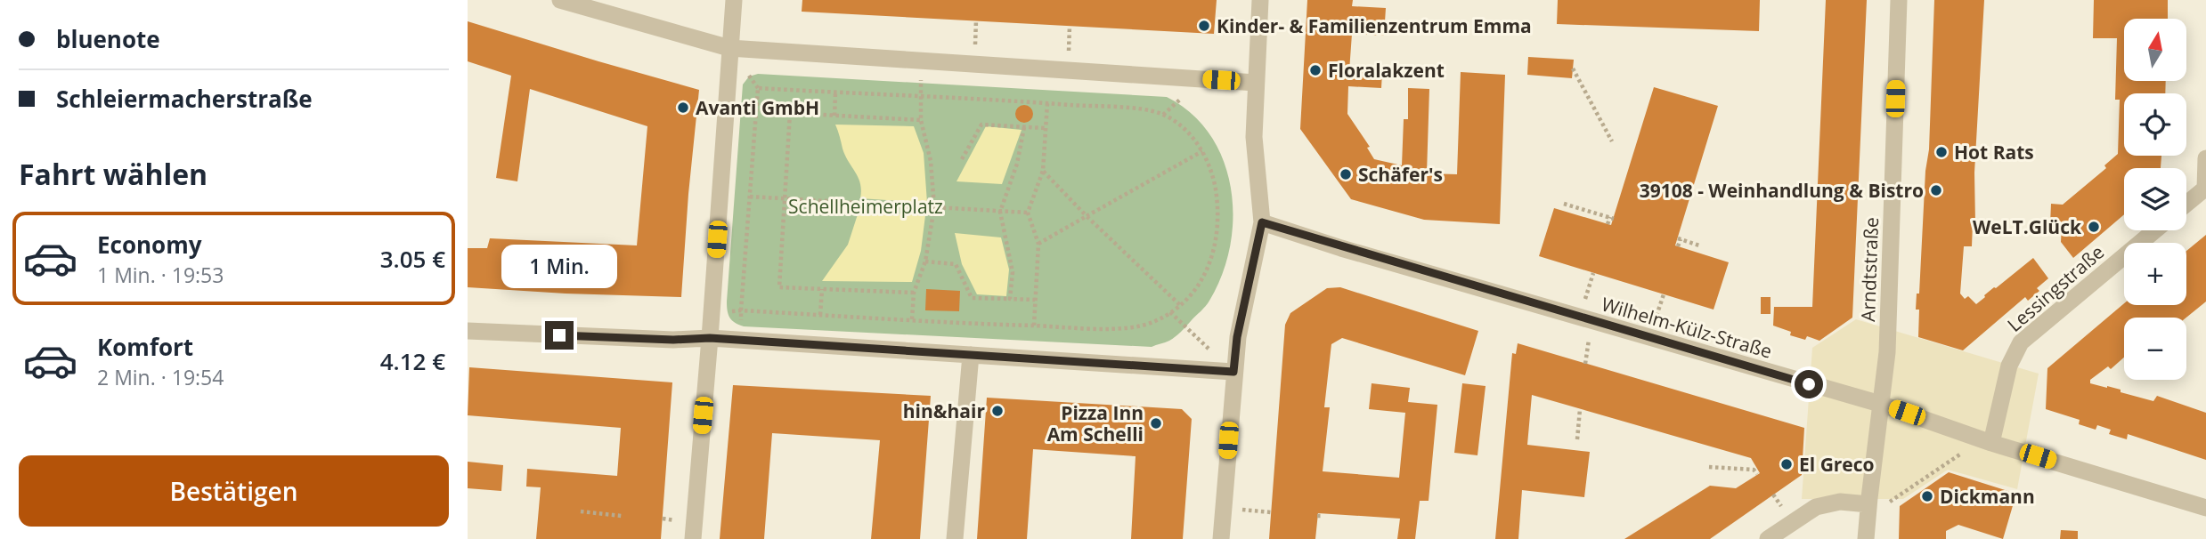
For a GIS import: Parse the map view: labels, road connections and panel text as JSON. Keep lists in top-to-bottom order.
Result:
{
  "streets": {
    "street": ["Arndtstraße", "Lessingstraße", "Wilhelm-Külz-Straße"]
  },
  "crossings": [
    ["Arndtstraße", "Wilhelm-Külz-Straße"],
    ["Lessingstraße", "Wilhelm-Külz-Straße"]
  ],
  "parks": ["Schellheimerplatz"],
  "places": [
    "Kinder- & Familienzentrum Emma",
    "Floralakzent",
    "Avanti GmbH",
    "Hot Rats",
    "Schäfer's",
    "39108 - Weinhandlung & Bistro",
    "WeLT.Glück",
    "hin&hair",
    "Pizza Inn Am Schelli",
    "El Greco",
    "Dickmann"
  ],
  "north": "top",
  "page": {
    "banner": ["bluenote", "Schleiermacherstraße"],
    "map_buttons": ["+", "−"],
    "heading": "Fahrt wählen",
    "list": [
      {
        "name": "Economy",
        "note": "1 Min. · 19:53",
        "value": "3.05 €"
      },
      {
        "name": "Komfort",
        "note": "2 Min. · 19:54",
        "value": "4.12 €"
      }
    ],
    "bubble": "1 Min.",
    "buttons": "Bestätigen"
  }
}
